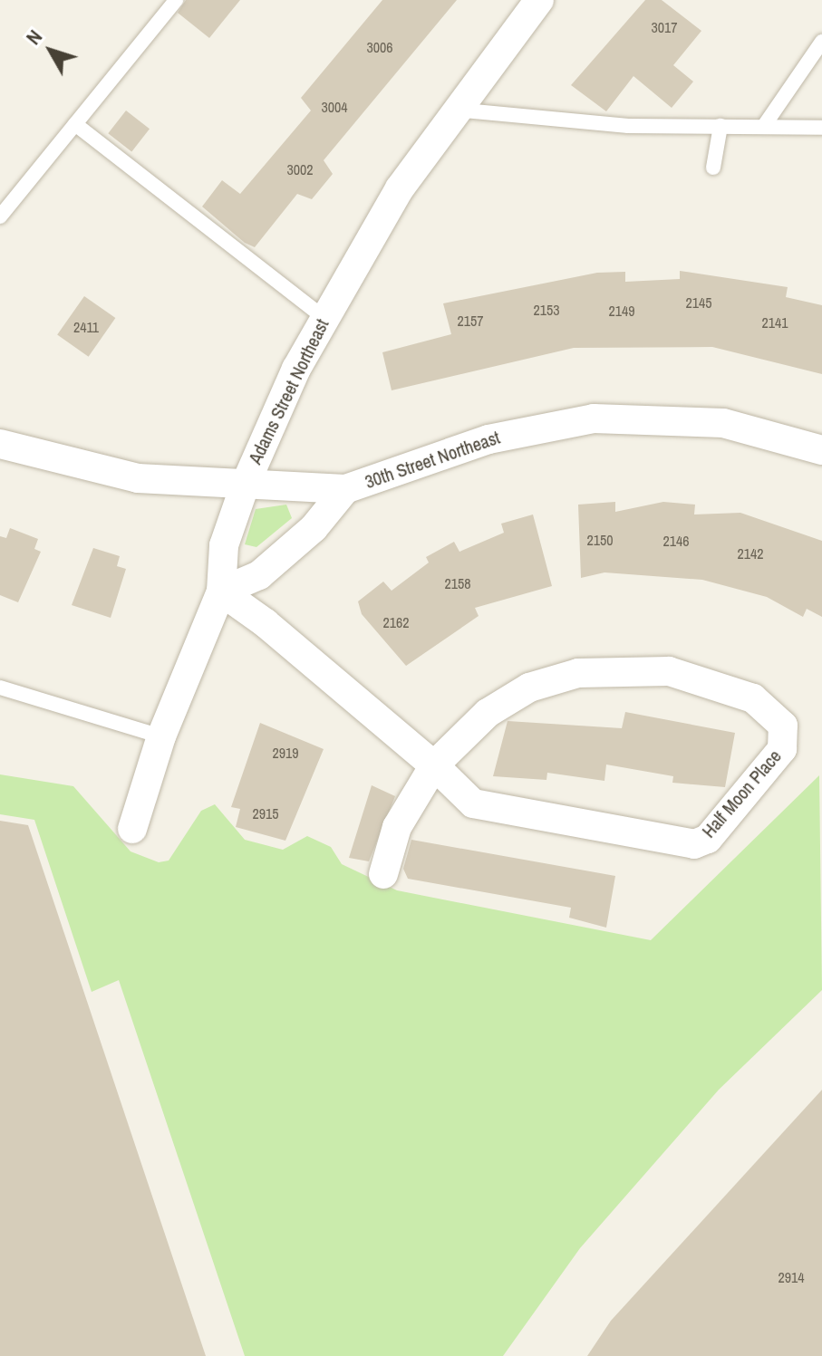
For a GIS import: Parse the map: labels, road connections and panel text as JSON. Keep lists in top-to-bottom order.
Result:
{
  "streets": {
    "street": ["Adams Street Northeast", "30th Street Northeast", "Half Moon Place"]
  },
  "crossings": [
    ["Adams Street Northeast", "30th Street Northeast"],
    ["Adams Street Northeast", "Half Moon Place"]
  ],
  "house_numbers": [
    "3017",
    "3006",
    "3004",
    "3002",
    "2145",
    "2153",
    "2149",
    "2157",
    "2141",
    "2411",
    "2150",
    "2146",
    "2142",
    "2158",
    "2162",
    "2919",
    "2915",
    "2914"
  ],
  "north": "top left"
}
